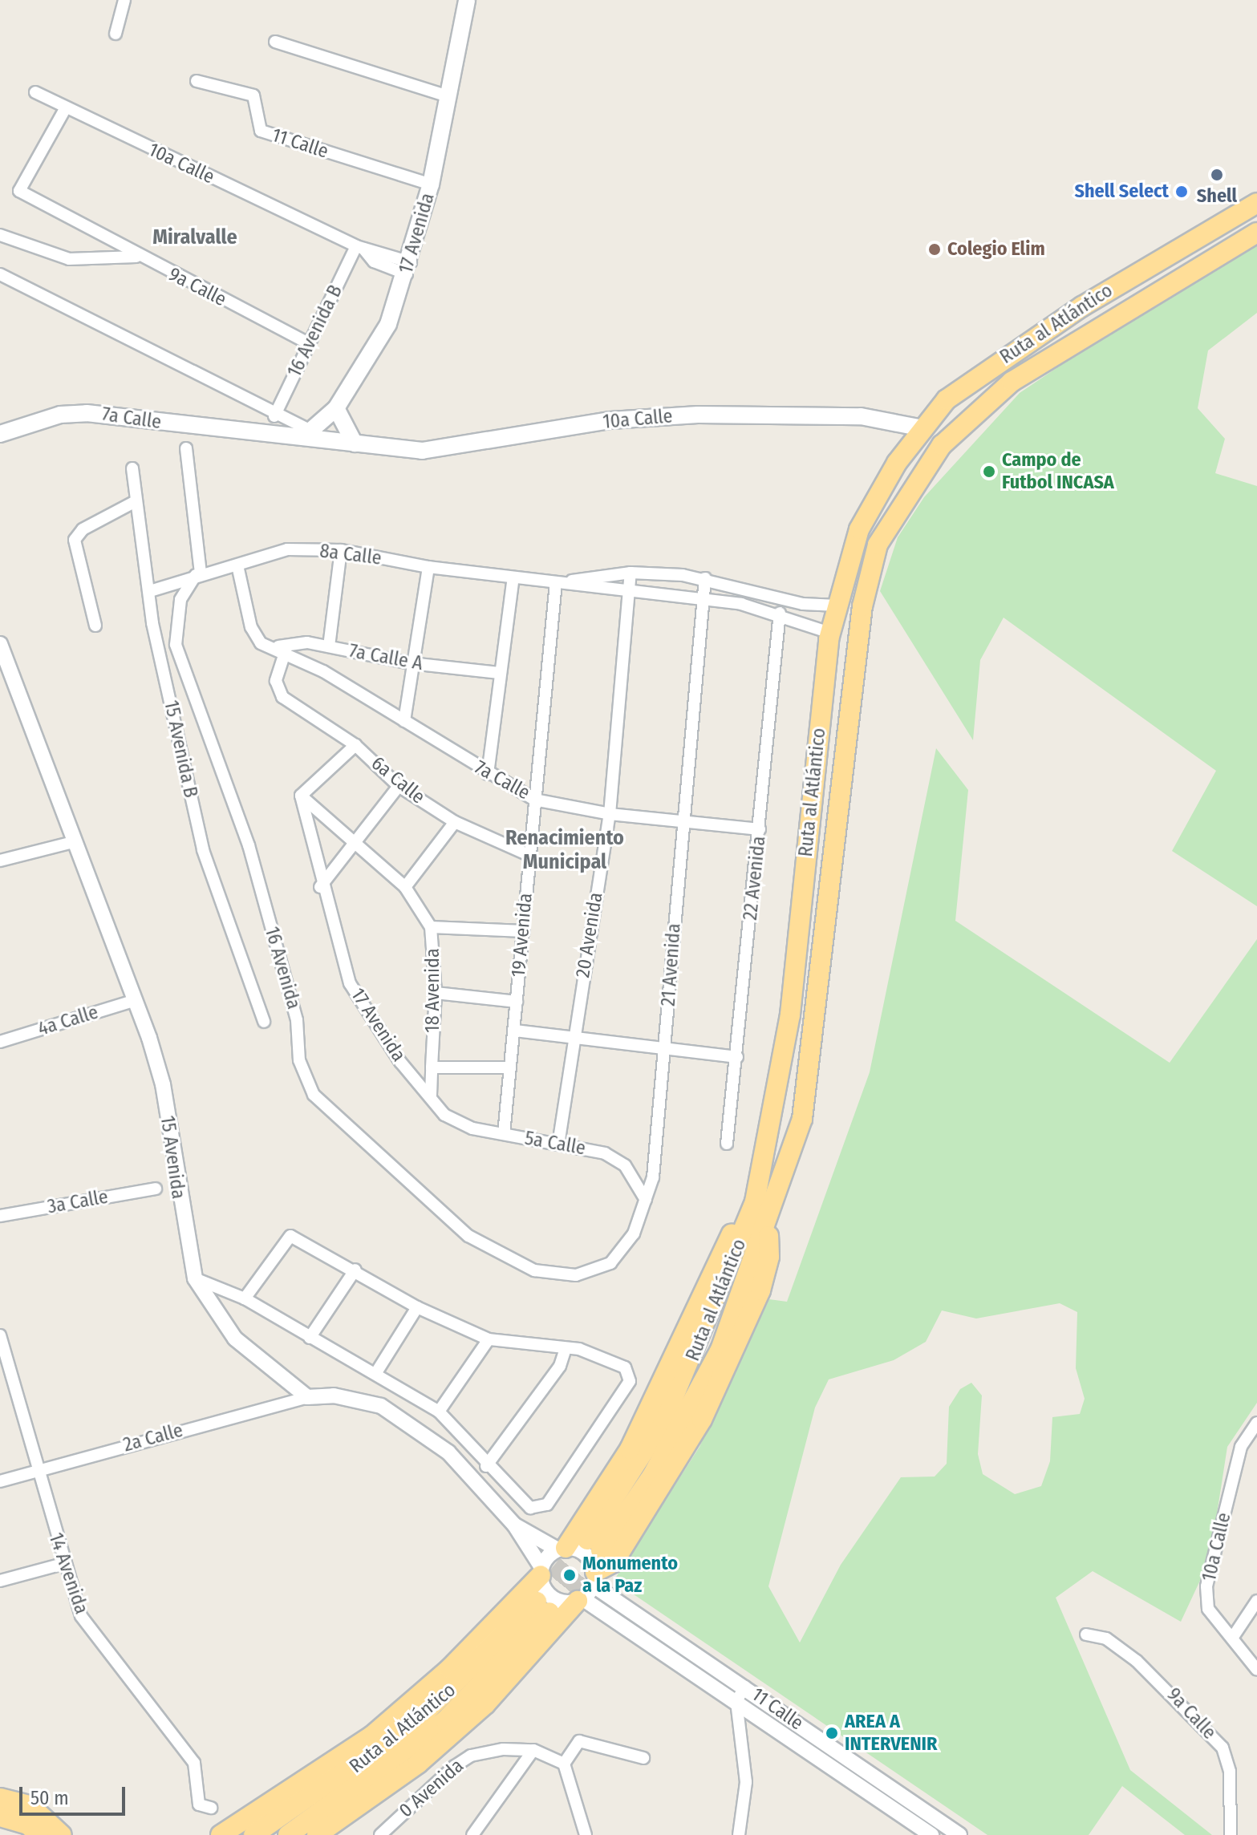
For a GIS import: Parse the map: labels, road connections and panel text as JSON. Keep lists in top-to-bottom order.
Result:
{
  "streets": {
    "highway": ["Ruta al Atlántico"],
    "main road": ["10a Calle", "17 Avenida", "7a Calle"],
    "street": [
      "11 Calle",
      "9a Calle",
      "16 Avenida B",
      "8a Calle",
      "7a Calle A",
      "15 Avenida B",
      "6a Calle",
      "22 Avenida",
      "19 Avenida",
      "20 Avenida",
      "21 Avenida",
      "16 Avenida",
      "18 Avenida",
      "4a Calle",
      "5a Calle",
      "15 Avenida",
      "3a Calle",
      "2a Calle",
      "14 Avenida",
      "0 Avenida"
    ]
  },
  "crossings": [
    ["11 Calle", "17 Avenida"],
    ["10a Calle", "17 Avenida"],
    ["10a Calle", "9a Calle"],
    ["10a Calle", "Ruta al Atlántico"],
    ["10a Calle", "16 Avenida B"],
    ["10a Calle", "7a Calle"],
    ["17 Avenida", "7a Calle"],
    ["17 Avenida", "18 Avenida"],
    ["17 Avenida", "5a Calle"],
    ["9a Calle", "16 Avenida B"],
    ["Ruta al Atlántico", "8a Calle"],
    ["7a Calle", "7a Calle A"],
    ["7a Calle", "6a Calle"],
    ["7a Calle", "22 Avenida"],
    ["7a Calle", "19 Avenida"],
    ["7a Calle", "20 Avenida"],
    ["7a Calle", "21 Avenida"],
    ["8a Calle", "15 Avenida B"],
    ["8a Calle", "22 Avenida"],
    ["8a Calle", "19 Avenida"],
    ["8a Calle", "20 Avenida"],
    ["8a Calle", "21 Avenida"],
    ["8a Calle", "16 Avenida"],
    ["7a Calle A", "6a Calle"],
    ["6a Calle", "19 Avenida"],
    ["19 Avenida", "5a Calle"],
    ["20 Avenida", "5a Calle"],
    ["21 Avenida", "16 Avenida"],
    ["21 Avenida", "5a Calle"],
    ["4a Calle", "15 Avenida"],
    ["15 Avenida", "2a Calle"],
    ["2a Calle", "14 Avenida"]
  ],
  "districts": ["Miralvalle", "Renacimiento Municipal"],
  "places": [
    "Shell",
    "Shell Select",
    "Colegio Elim",
    "Campo de Futbol INCASA",
    "Monumento a la Paz",
    "AREA A INTERVENIR"
  ],
  "scale_bar": "50 m"
}
